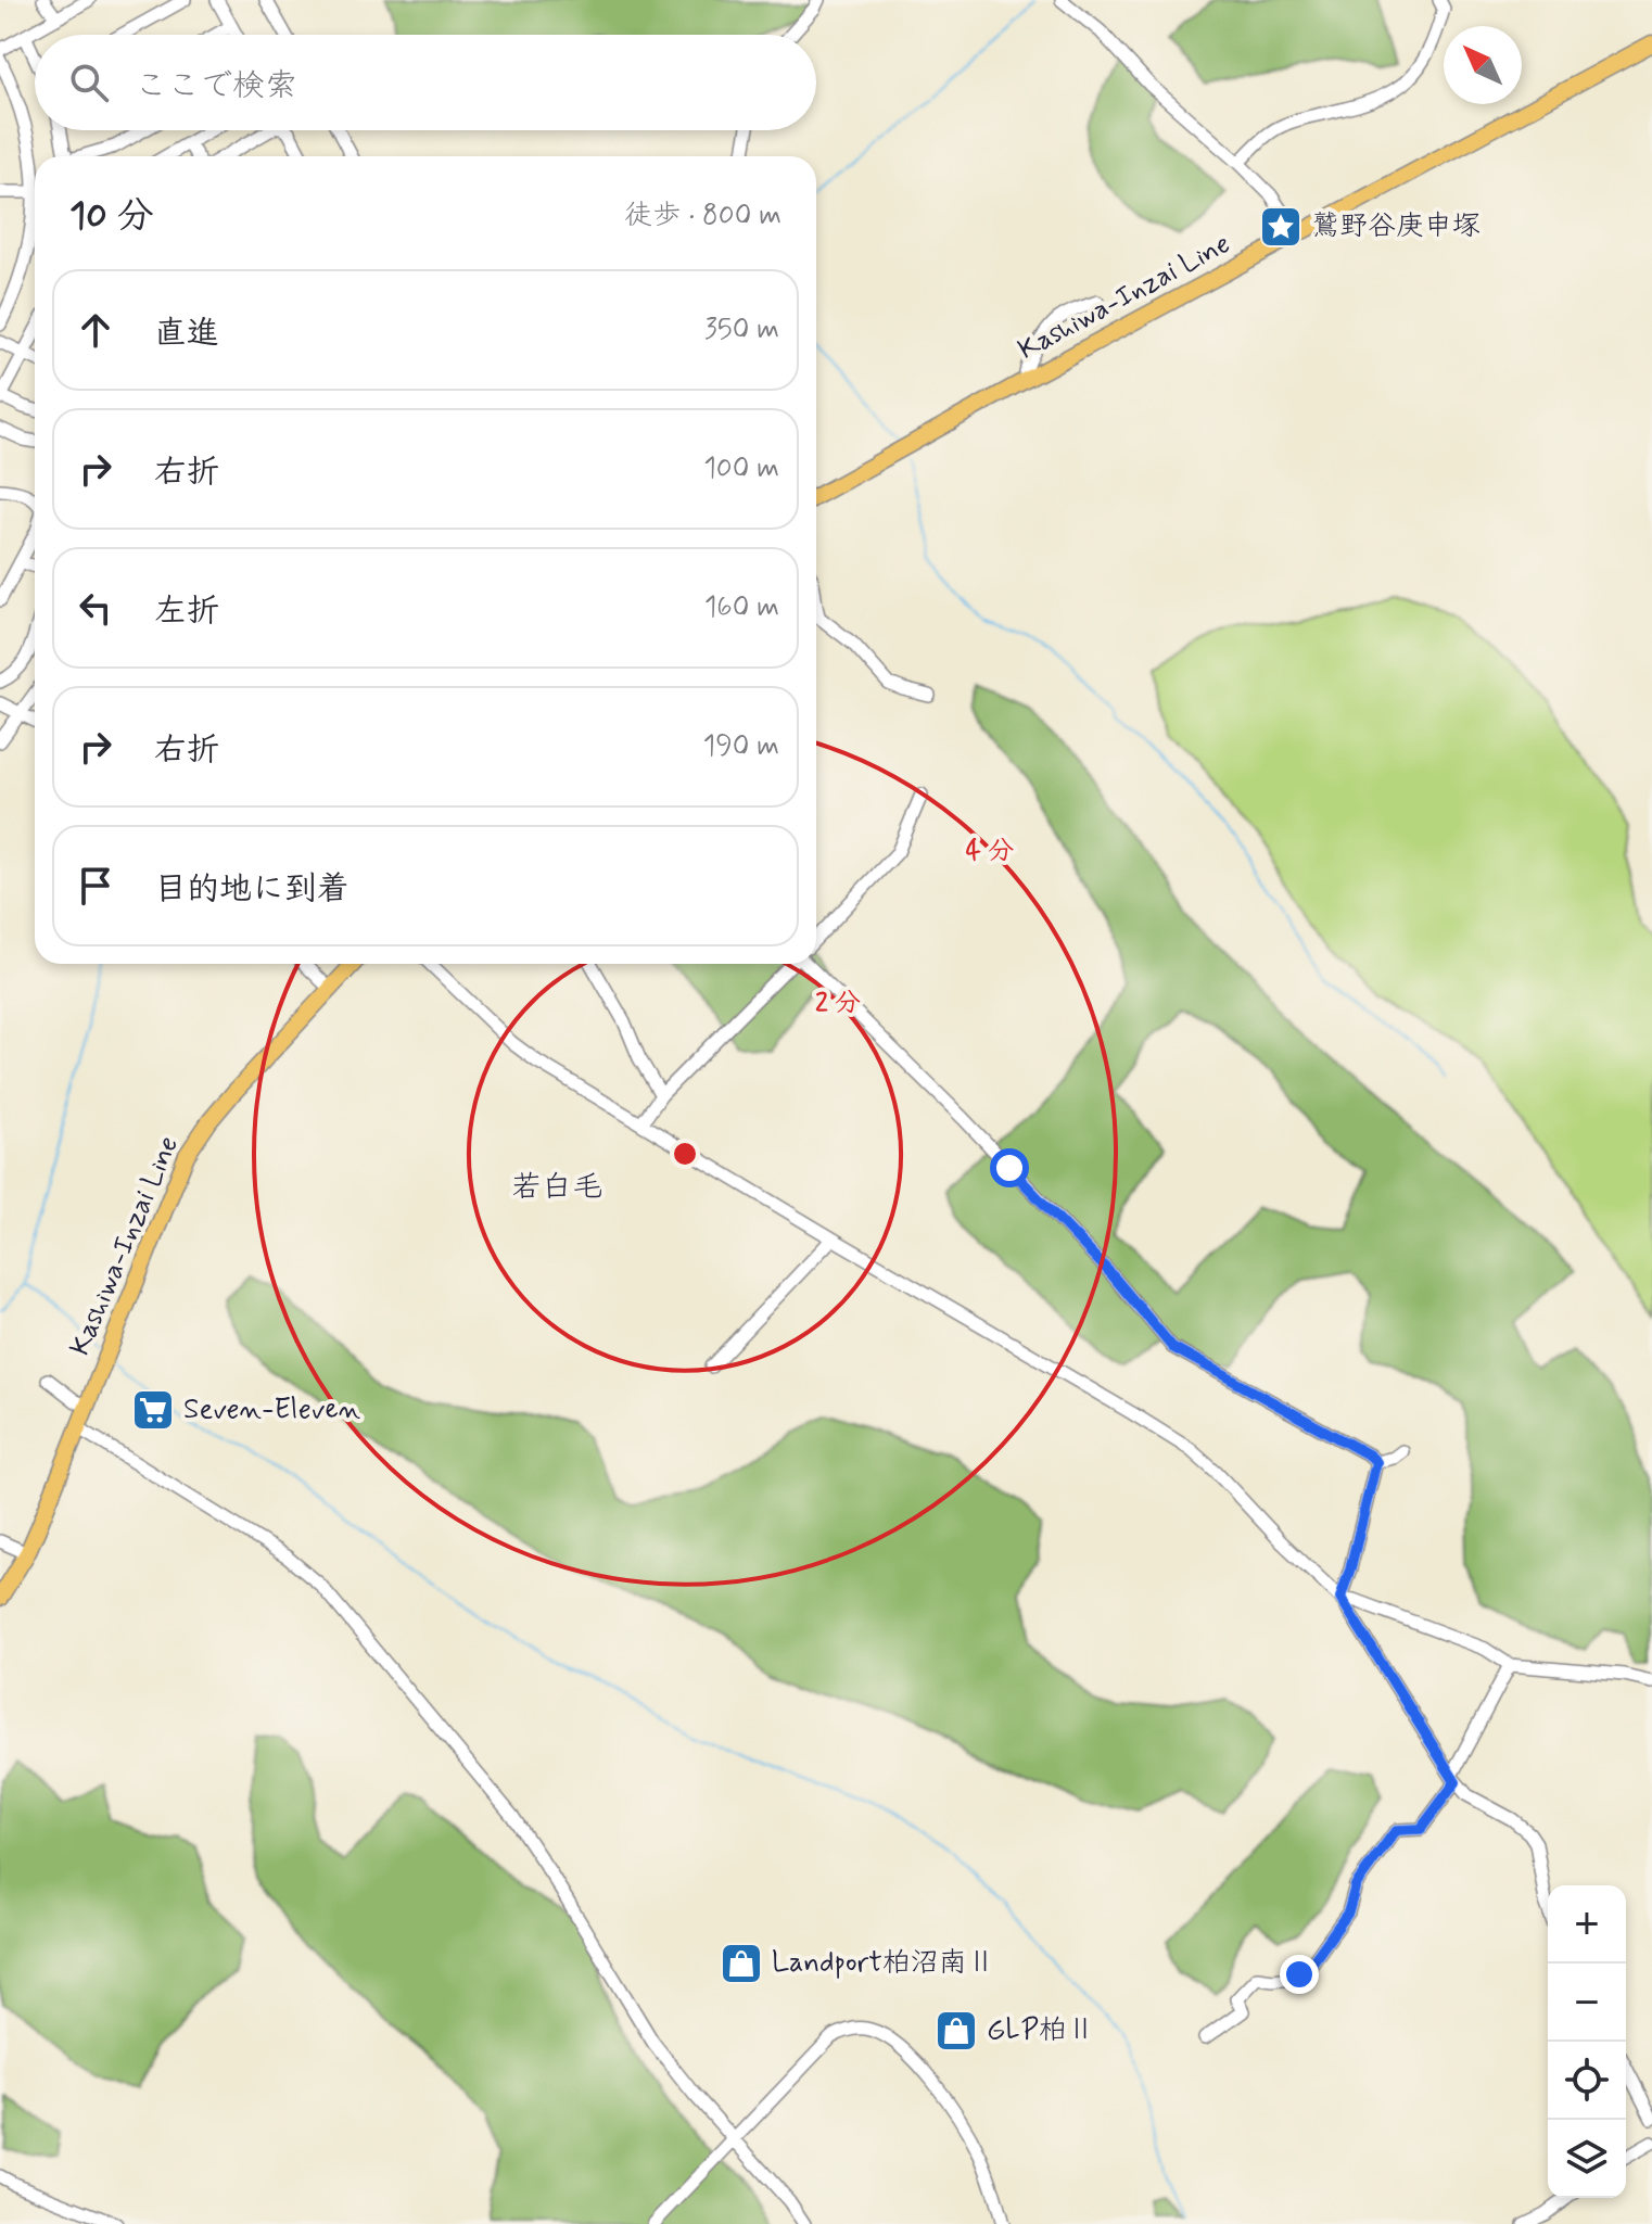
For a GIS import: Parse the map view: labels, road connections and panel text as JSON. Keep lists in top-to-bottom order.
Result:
{
  "streets": {
    "main road": ["Kashiwa-Inzai Line"]
  },
  "districts": ["若白毛"],
  "places": {
    "place": ["鷲野谷庚申塚"],
    "supermarket": ["Seven-Eleven"],
    "shop": ["Landport柏沼南Ⅱ", "GLP柏Ⅱ"]
  },
  "north": "top left",
  "page": {
    "search": "ここで検索",
    "heading": ["10 分", "徒歩 · 800 m"],
    "list": [
      ["直進", "350 m"],
      ["右折", "100 m"],
      ["左折", "160 m"],
      ["右折", "190 m"],
      "目的地に到着"
    ],
    "map_buttons": ["+", "−"]
  },
  "rings": ["4 分", "2 分"]
}
